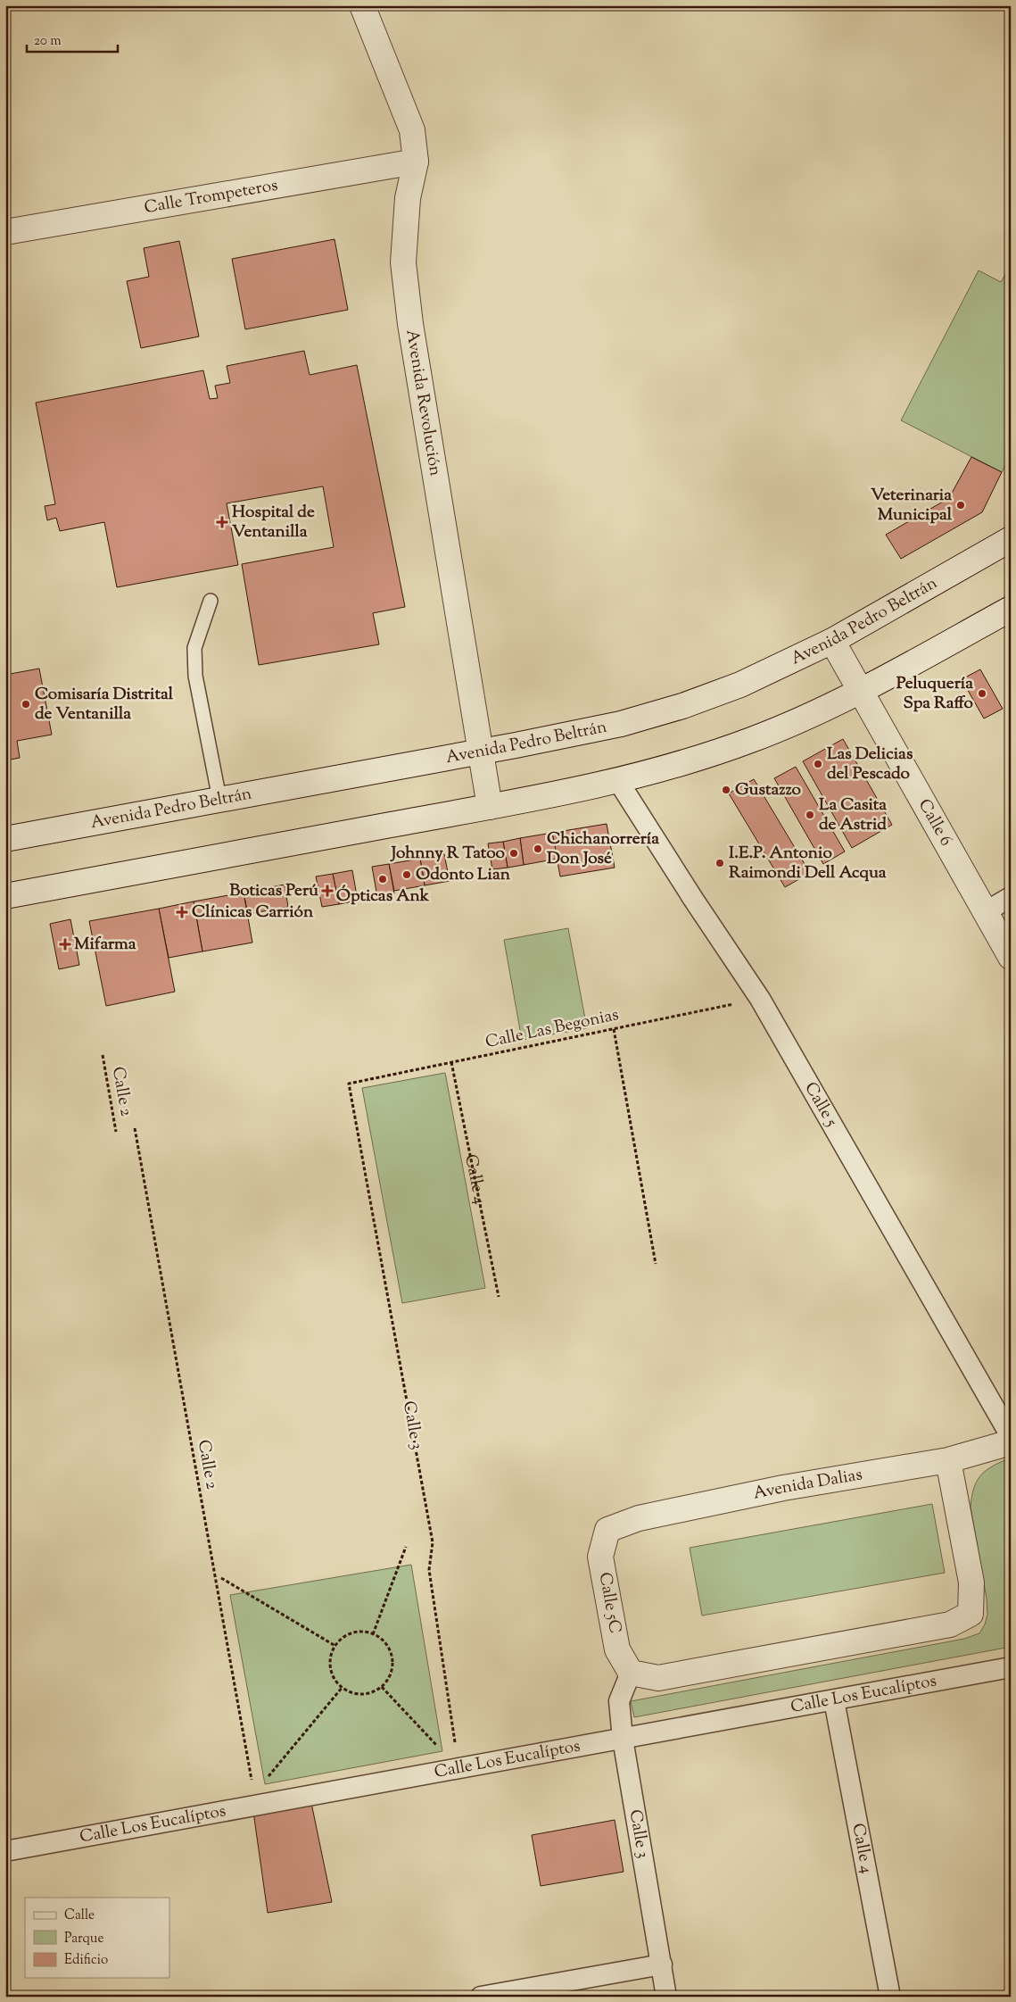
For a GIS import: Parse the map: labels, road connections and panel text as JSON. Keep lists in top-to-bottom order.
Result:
{
  "streets": {
    "street": [
      "Calle Trompeteros",
      "Avenida Revolución",
      "Avenida Pedro Beltrán",
      "Calle 6",
      "Calle 5",
      "Calle 4",
      "Calle 3",
      "Avenida Dalias",
      "Calle 5C",
      "Calle Los Eucalíptos"
    ],
    "path": ["Calle Las Begonias", "Calle 2"]
  },
  "crossings": [
    ["Calle Trompeteros", "Avenida Revolución"],
    ["Avenida Revolución", "Avenida Pedro Beltrán"],
    ["Avenida Pedro Beltrán", "Calle 6"],
    ["Calle Las Begonias", "Calle 5"],
    ["Calle Las Begonias", "Calle 4"],
    ["Calle Las Begonias", "Calle 3"],
    ["Calle 2", "Calle Los Eucalíptos"],
    ["Calle 4", "Calle Los Eucalíptos"],
    ["Calle 3", "Calle 5C"],
    ["Calle 3", "Calle Los Eucalíptos"],
    ["Avenida Dalias", "Calle 5C"]
  ],
  "places": {
    "other": [
      "Veterinaria Municipal",
      "Peluquería Spa Raffo",
      "Comisaría Distrital de Ventanilla",
      "Las Delicias del Pescado",
      "Gustazzo",
      "La Casita de Astrid",
      "Chichanorrería Don José",
      "Johnny R Tatoo",
      "I.E.P. Antonio Raimondi Dell Acqua",
      "Odonto Lian",
      "Ópticas Ank"
    ],
    "health": [
      "Hospital de Ventanilla",
      "Boticas Perú",
      "Clínicas Carrión",
      "Mifarma"
    ]
  },
  "legend": ["Calle", "Parque", "Edificio"],
  "scale_bar": "20 m"
}
